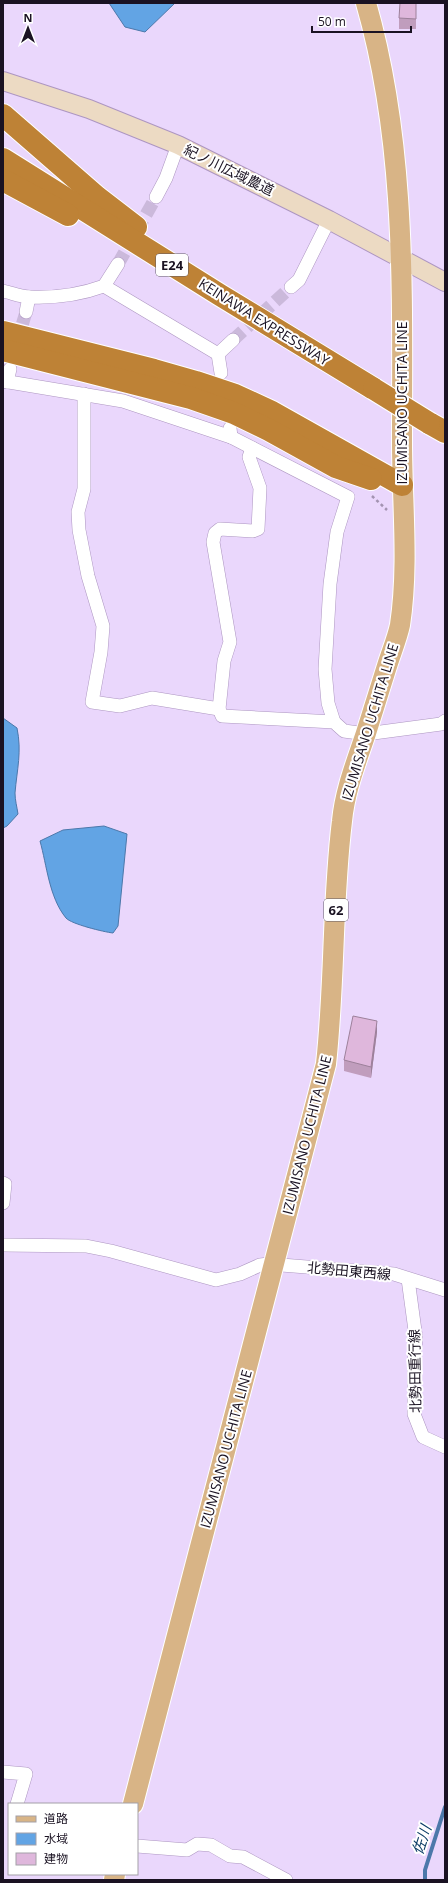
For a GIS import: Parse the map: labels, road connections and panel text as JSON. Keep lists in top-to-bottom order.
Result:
{
  "streets": {
    "highway": ["E24", "KEINAWA EXPRESSWAY"],
    "main road": ["IZUMISANO UCHITA LINE", "62"],
    "street": ["紀ノ川広域農道", "北勢田東西線", "北勢田重行線"]
  },
  "crossings": [
    ["紀ノ川広域農道", "IZUMISANO UCHITA LINE"],
    ["IZUMISANO UCHITA LINE", "北勢田東西線"],
    ["北勢田東西線", "北勢田重行線"]
  ],
  "water": ["佐川"],
  "legend": ["道路", "水域", "建物"],
  "scale_bar": "50 m",
  "north": "top"
}
